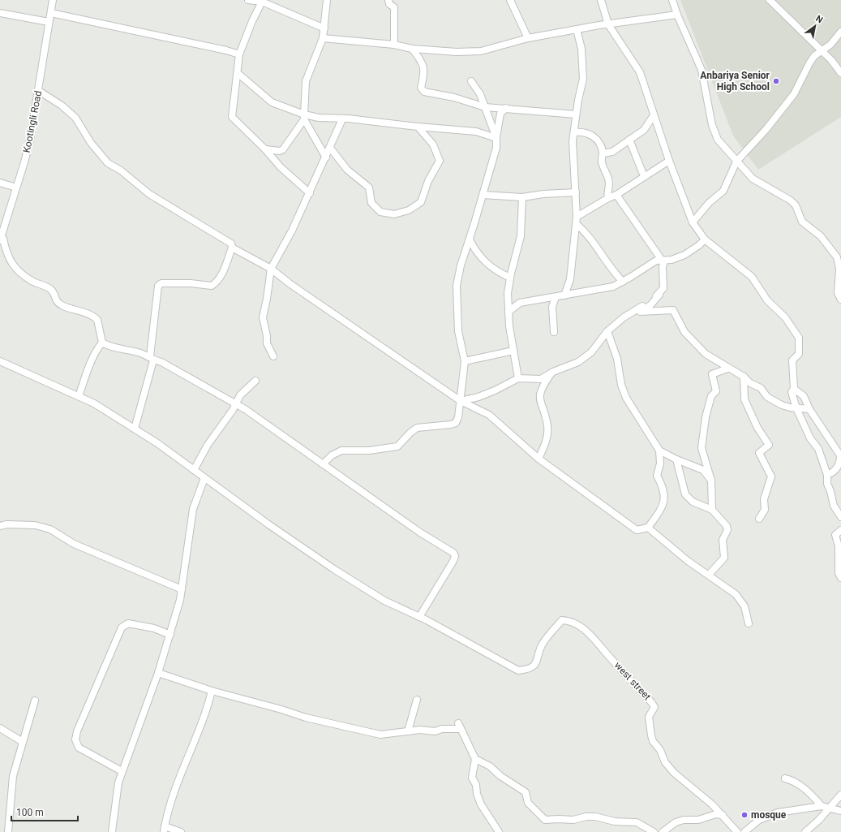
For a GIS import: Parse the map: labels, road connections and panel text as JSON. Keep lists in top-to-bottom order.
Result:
{
  "streets": {
    "street": ["Kootingli Road", "west street"]
  },
  "places": ["Anbariya Senior High School", "mosque"],
  "scale_bar": "100 m",
  "north": "top right"
}
